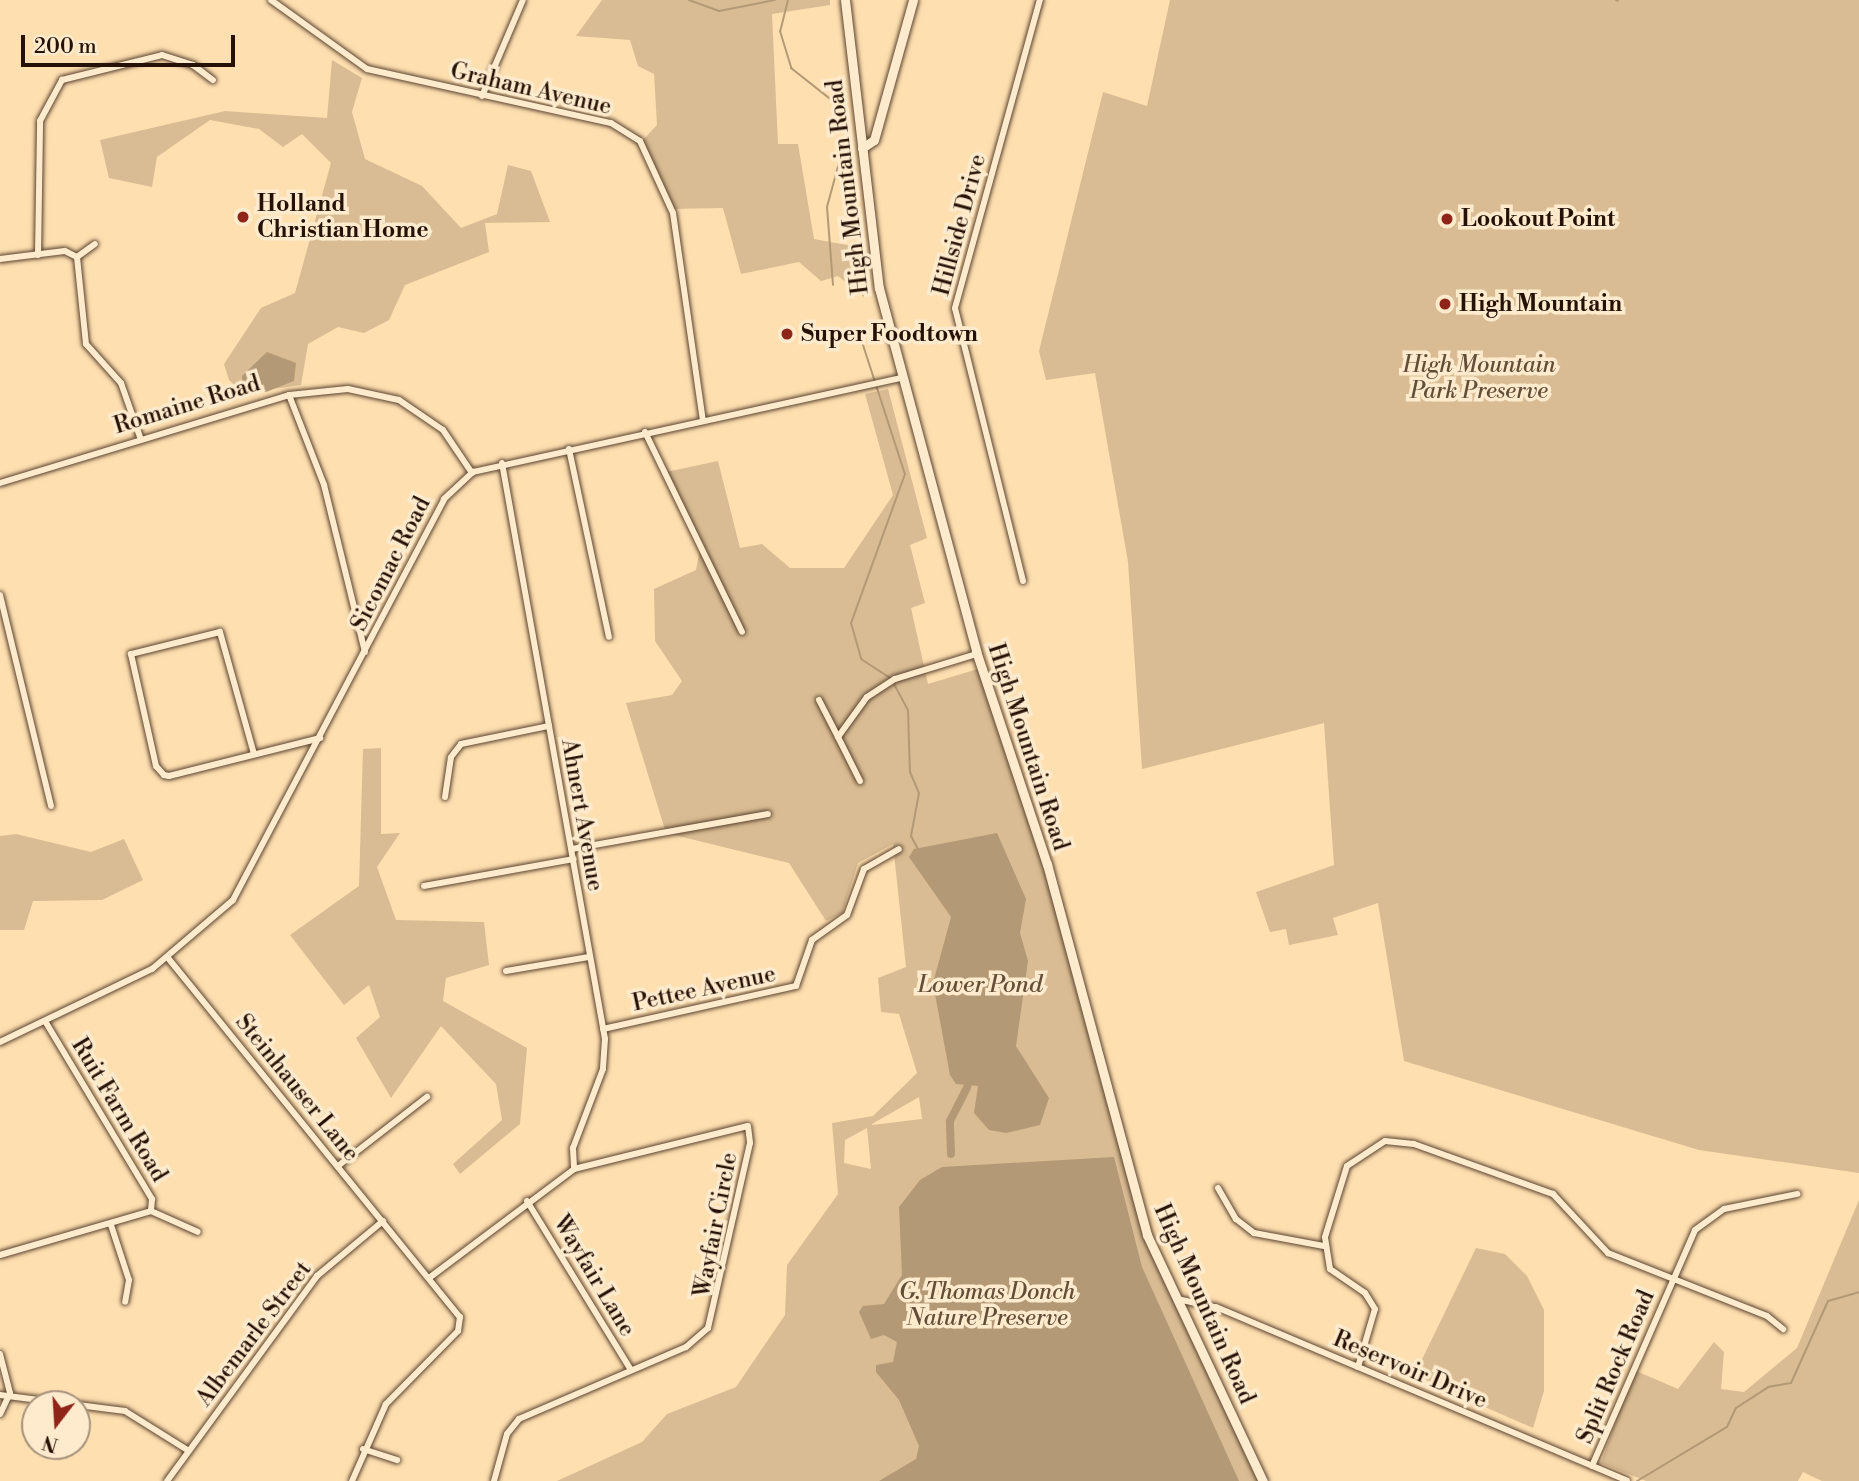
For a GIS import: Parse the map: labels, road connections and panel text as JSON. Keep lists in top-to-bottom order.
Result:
{
  "streets": {
    "main road": ["High Mountain Road"],
    "street": [
      "Graham Avenue",
      "Hillside Drive",
      "Romaine Road",
      "Sicomac Road",
      "Ahnert Avenue",
      "Pettee Avenue",
      "Steinhauser Lane",
      "Ruit Farm Road",
      "Wayfair Circle",
      "Wayfair Lane",
      "Albemarle Street",
      "Split Rock Road",
      "Reservoir Drive"
    ]
  },
  "crossings": [
    ["Graham Avenue", "Sicomac Road"],
    ["High Mountain Road", "Sicomac Road"],
    ["High Mountain Road", "Reservoir Drive"],
    ["Romaine Road", "Sicomac Road"],
    ["Sicomac Road", "Ahnert Avenue"],
    ["Sicomac Road", "Steinhauser Lane"],
    ["Sicomac Road", "Ruit Farm Road"],
    ["Ahnert Avenue", "Pettee Avenue"],
    ["Ahnert Avenue", "Wayfair Circle"],
    ["Steinhauser Lane", "Wayfair Circle"],
    ["Steinhauser Lane", "Albemarle Street"],
    ["Wayfair Circle", "Wayfair Lane"],
    ["Split Rock Road", "Reservoir Drive"]
  ],
  "water": ["Lower Pond"],
  "parks": ["High Mountain Park Preserve", "G. Thomas Donch Nature Preserve"],
  "places": [
    "Holland Christian Home",
    "Lookout Point",
    "High Mountain",
    "Super Foodtown"
  ],
  "scale_bar": "200 m",
  "north": "bottom"
}
